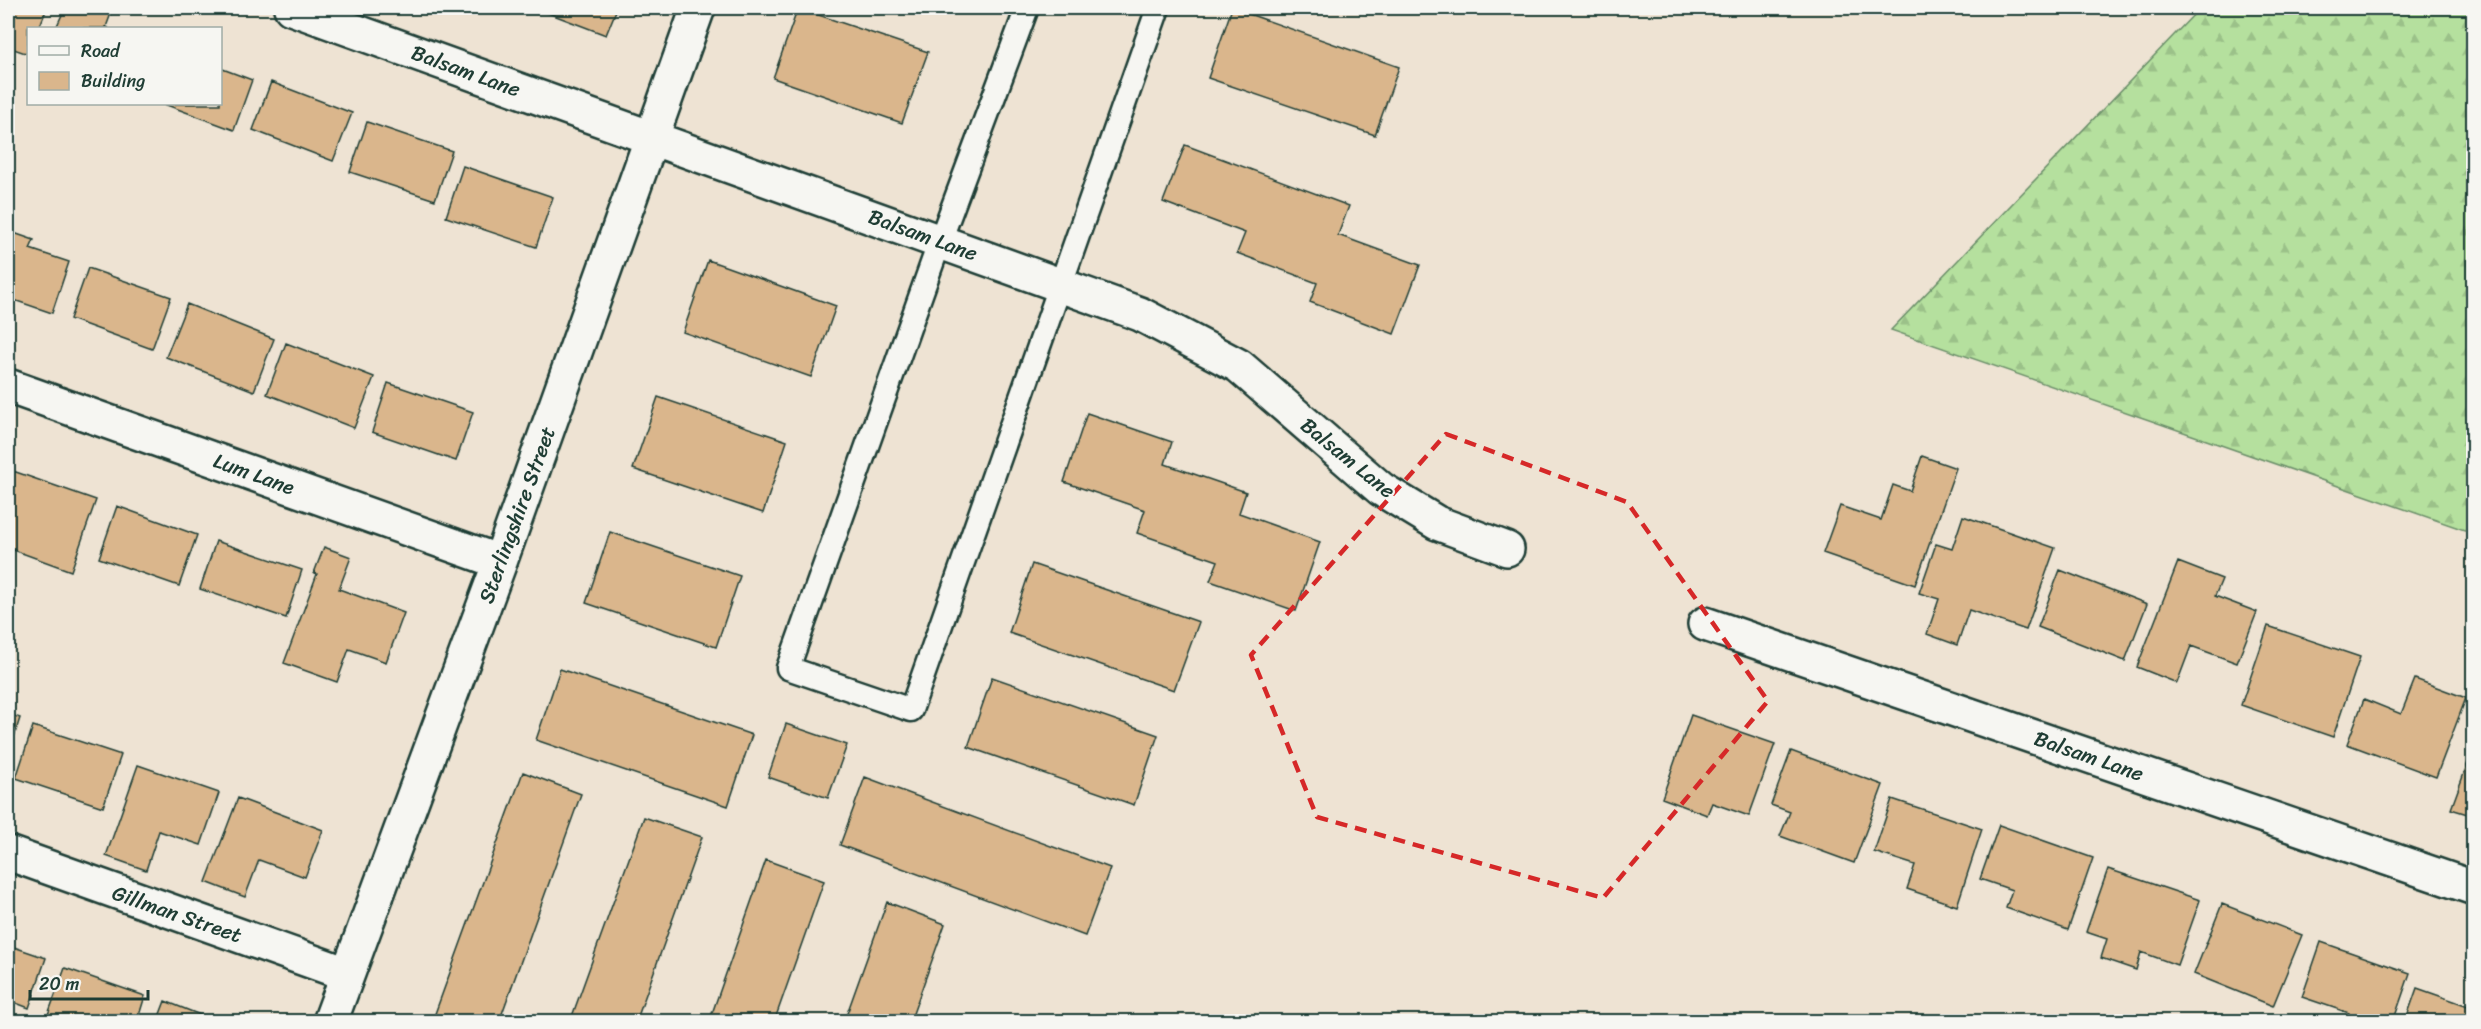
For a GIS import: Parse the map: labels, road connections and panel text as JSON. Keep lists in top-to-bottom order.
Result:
{
  "streets": {
    "street": [
      "Balsam Lane",
      "Lum Lane",
      "Sterlingshire Street",
      "Gillman Street"
    ]
  },
  "crossings": [
    ["Balsam Lane", "Sterlingshire Street"],
    ["Lum Lane", "Sterlingshire Street"],
    ["Sterlingshire Street", "Gillman Street"]
  ],
  "legend": ["Road", "Building"],
  "scale_bar": "20 m"
}
